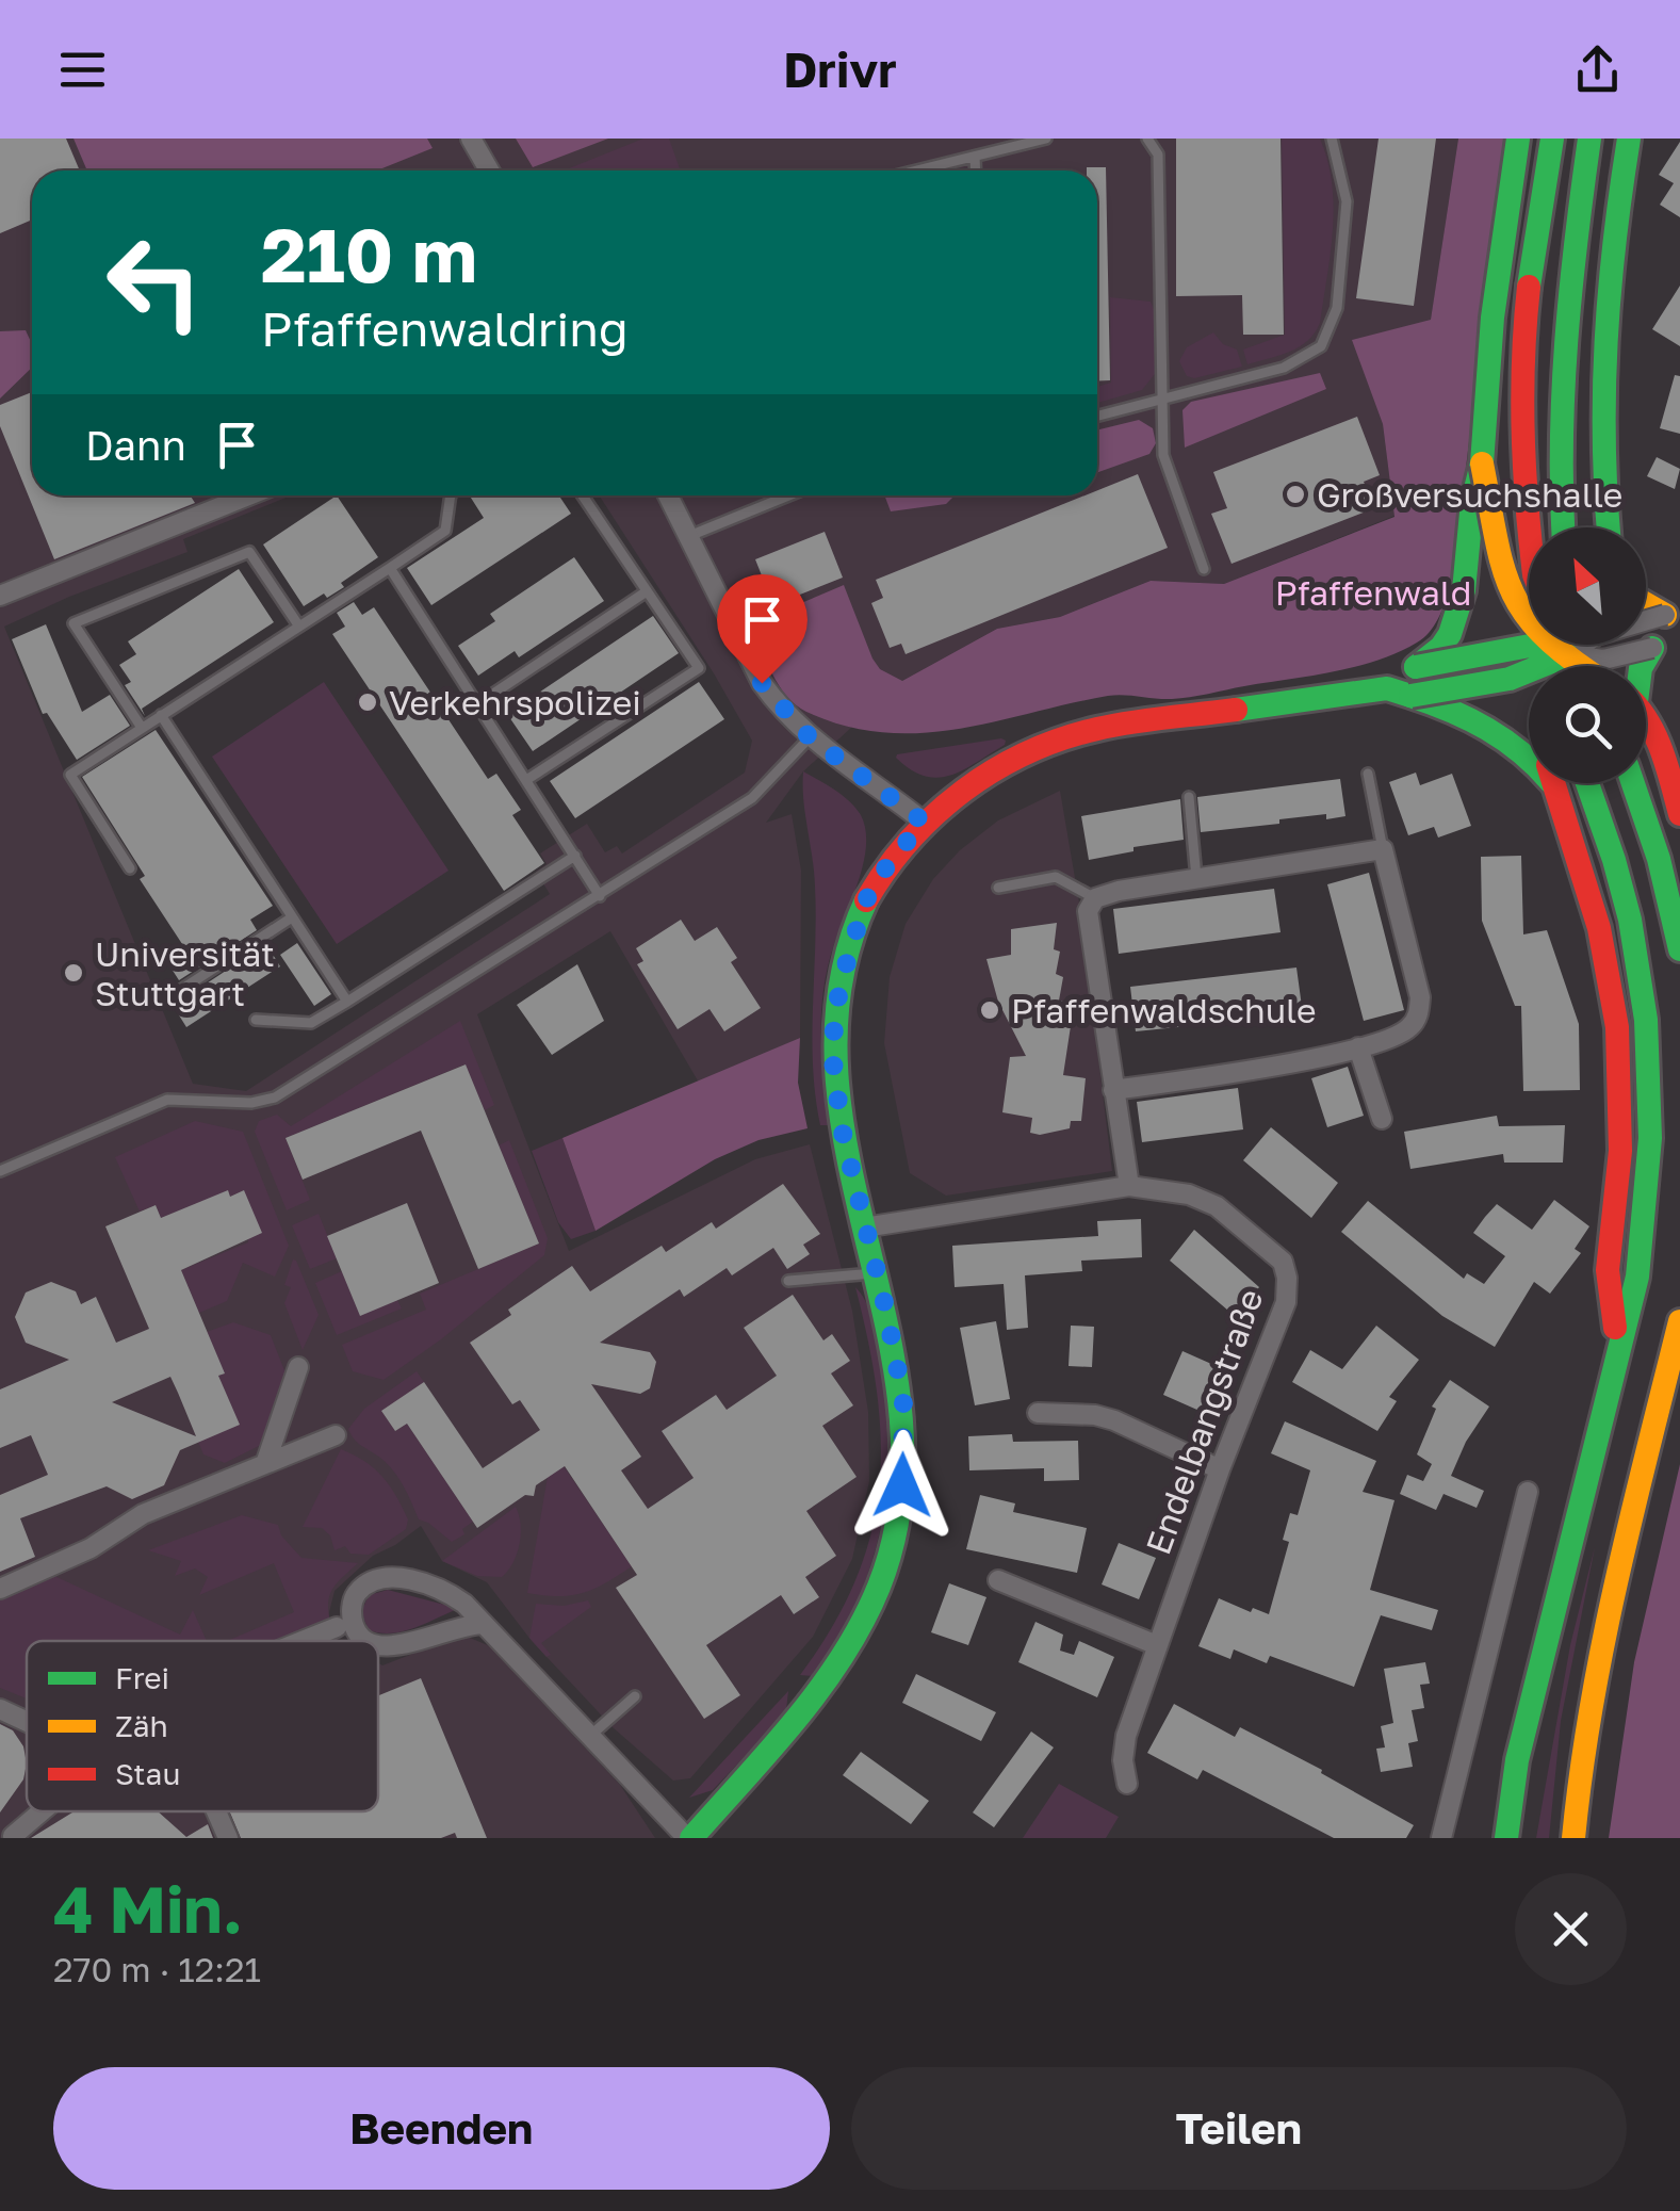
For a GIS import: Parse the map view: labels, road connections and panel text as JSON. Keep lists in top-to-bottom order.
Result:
{
  "streets": {
    "street": ["Endelbangstraße"]
  },
  "parks": ["Pfaffenwald"],
  "places": [
    "Großversuchshalle",
    "Verkehrspolizei",
    "Universität Stuttgart",
    "Pfaffenwaldschule"
  ],
  "legend": ["Frei", "Zäh", "Stau"],
  "north": "top left",
  "page": {
    "header": "Drivr",
    "turn": ["210 m", "Pfaffenwaldring"],
    "then": "Dann",
    "heading": ["4 Min.", "270 m · 12:21"],
    "buttons": ["Beenden", "Teilen"]
  }
}
